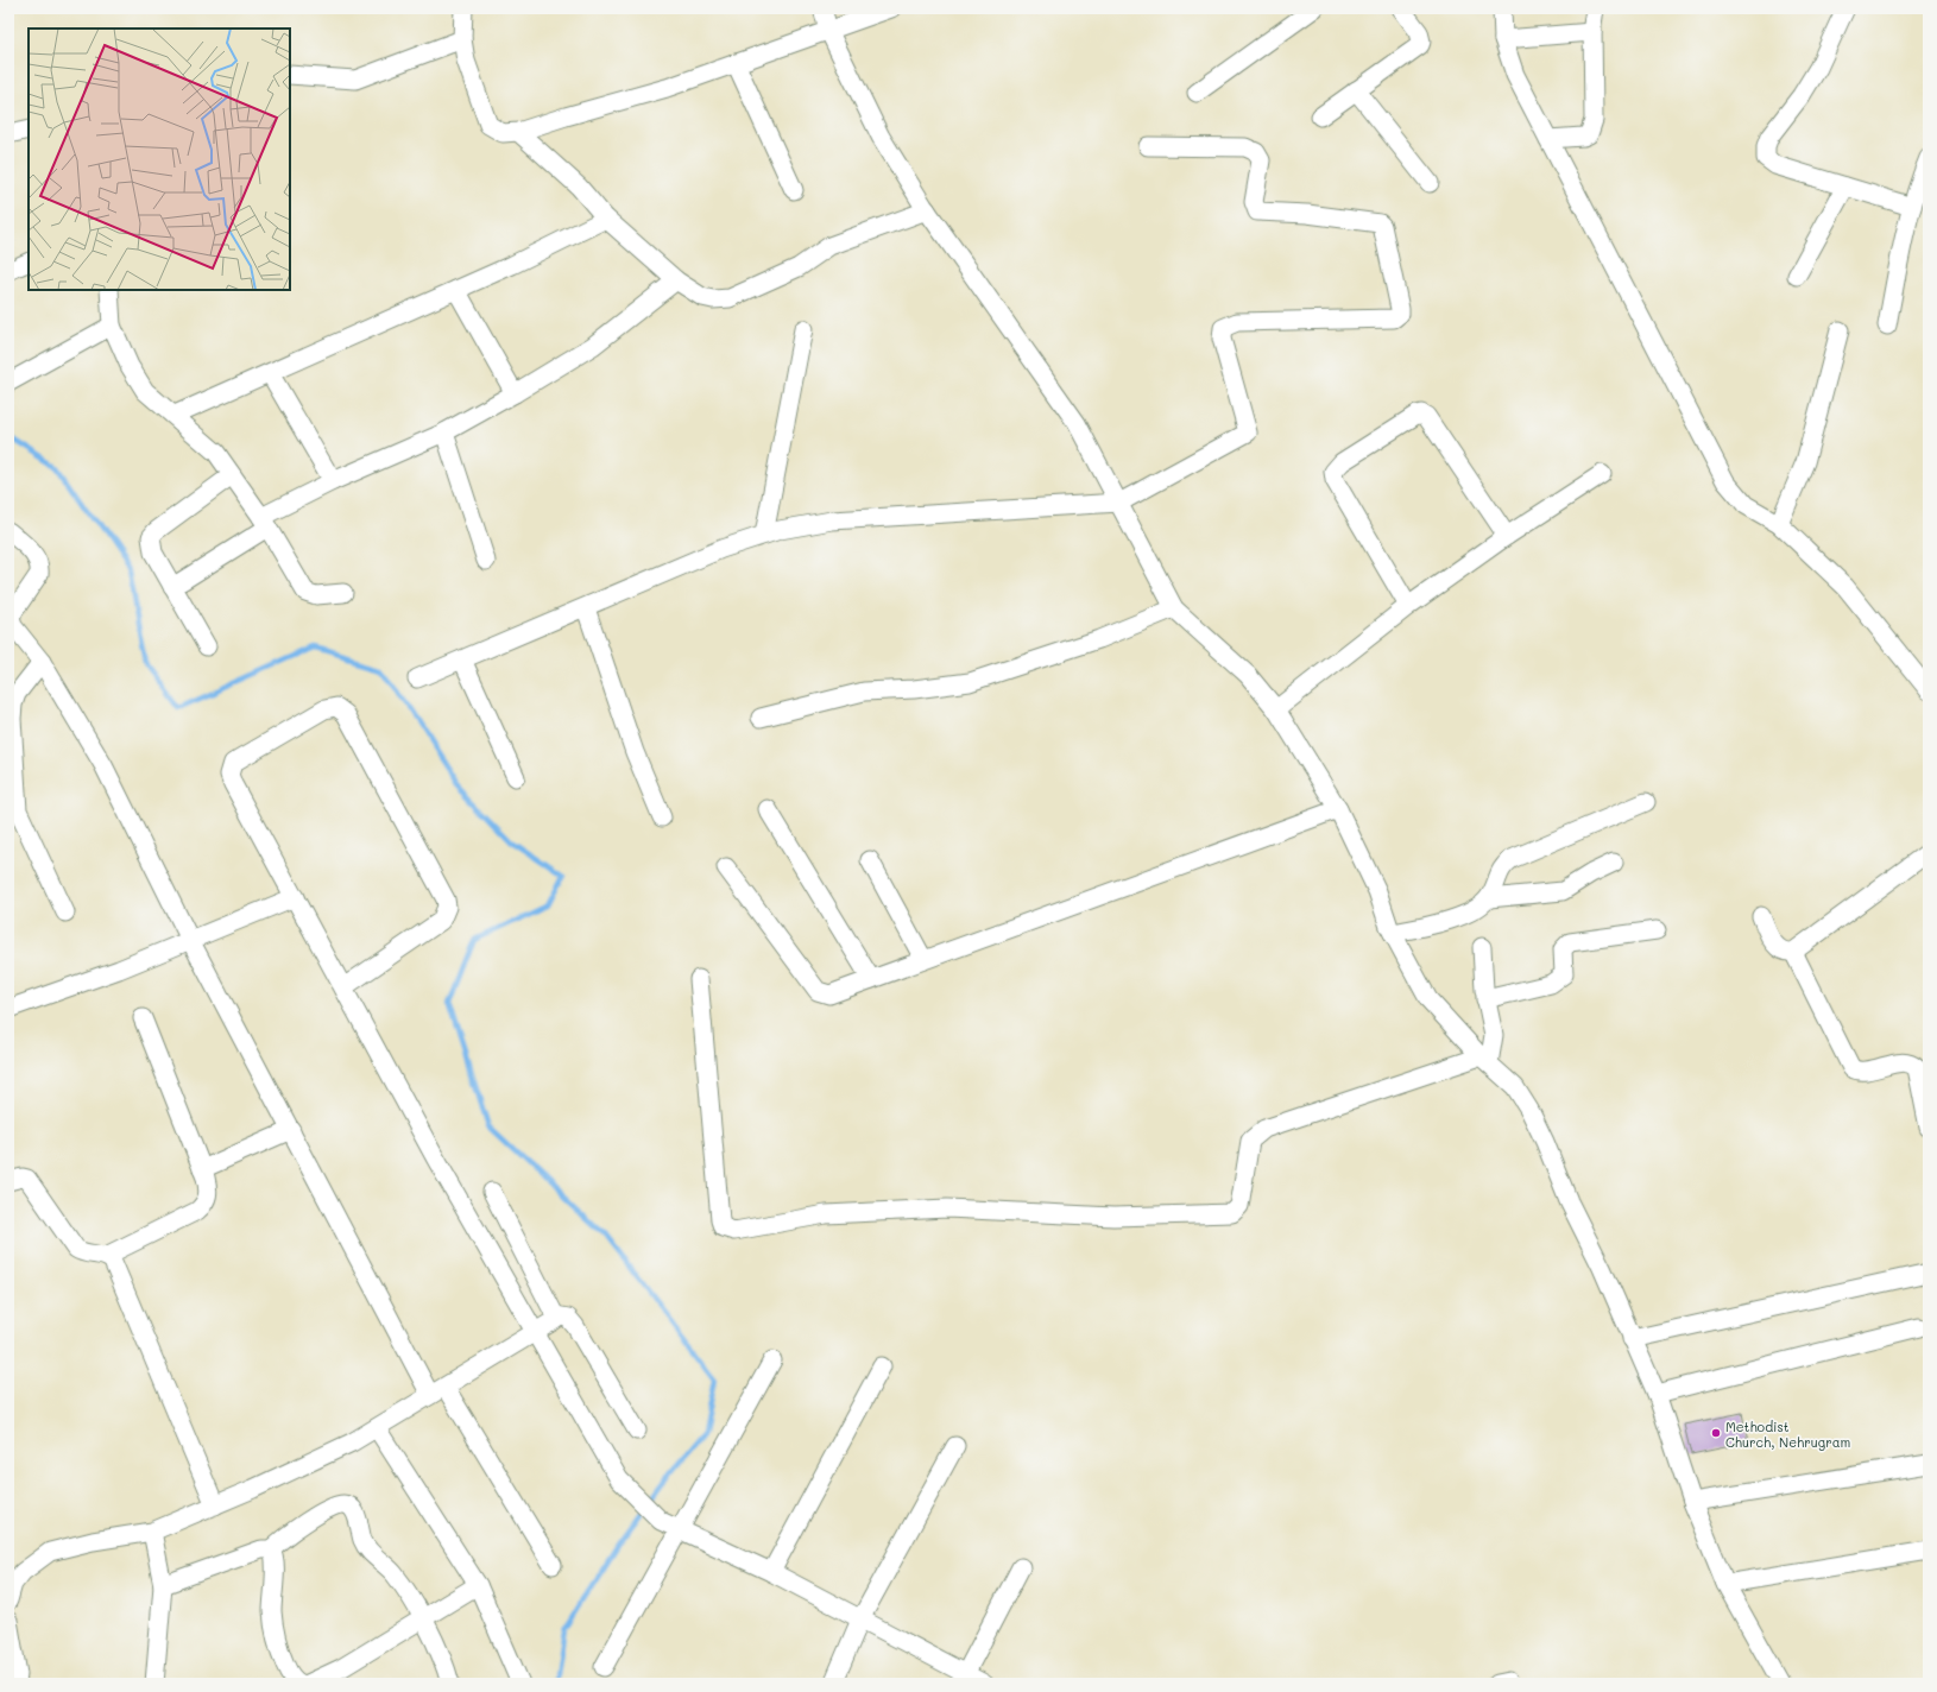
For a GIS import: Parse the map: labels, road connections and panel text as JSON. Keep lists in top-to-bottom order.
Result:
{
  "places": ["Methodist Church, Nehrugram"]
}
